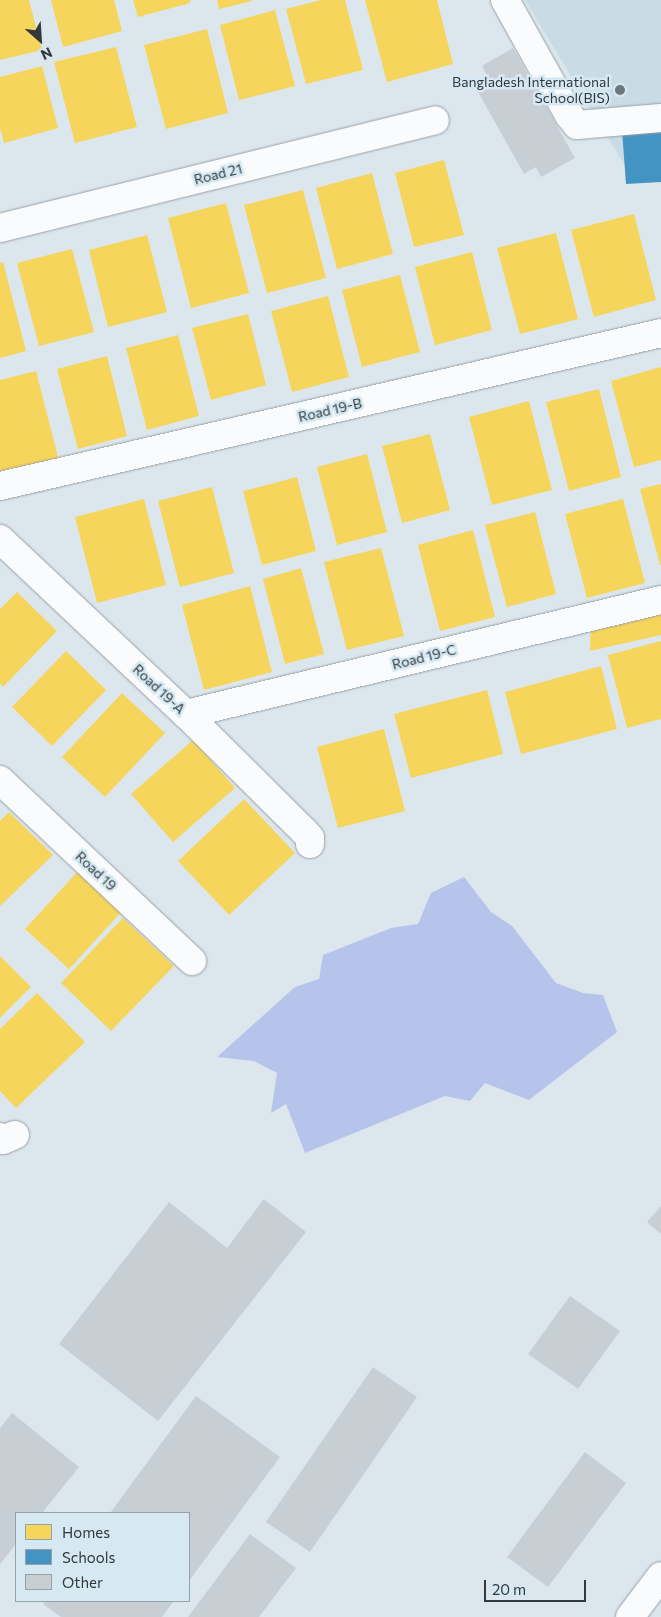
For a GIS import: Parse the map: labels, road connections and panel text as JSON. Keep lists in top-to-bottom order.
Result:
{
  "streets": {
    "street": [
      "Road 21",
      "Road 19-B",
      "Road 19-C",
      "Road 19-A",
      "Road 19"
    ]
  },
  "crossings": [
    ["Road 19-C", "Road 19-A"]
  ],
  "places": ["Bangladesh International School(BIS)"],
  "legend": ["Homes", "Schools", "Other"],
  "scale_bar": "20 m",
  "north": "bottom right"
}
